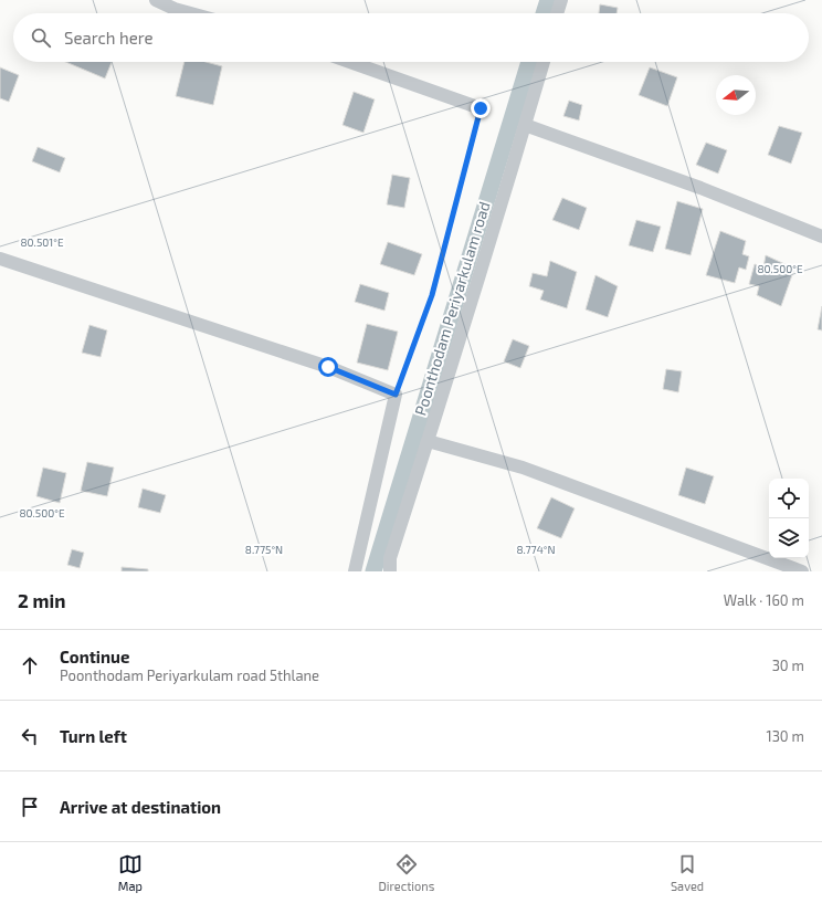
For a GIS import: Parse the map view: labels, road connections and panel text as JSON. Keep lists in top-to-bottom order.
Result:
{
  "streets": {
    "street": ["Poonthodam Periyarkulam road"]
  },
  "north": "left",
  "page": {
    "search": "Search here",
    "heading": ["2 min", "Walk · 160 m"],
    "list": [
      ["Continue", "Poonthodam Periyarkulam road 5thlane", "30 m"],
      ["Turn left", "130 m"],
      "Arrive at destination"
    ],
    "nav": ["Map", "Directions", "Saved"]
  },
  "coordinates": [
    "80.501°E",
    "80.500°E",
    "8.775°N",
    "8.774°N"
  ]
}
